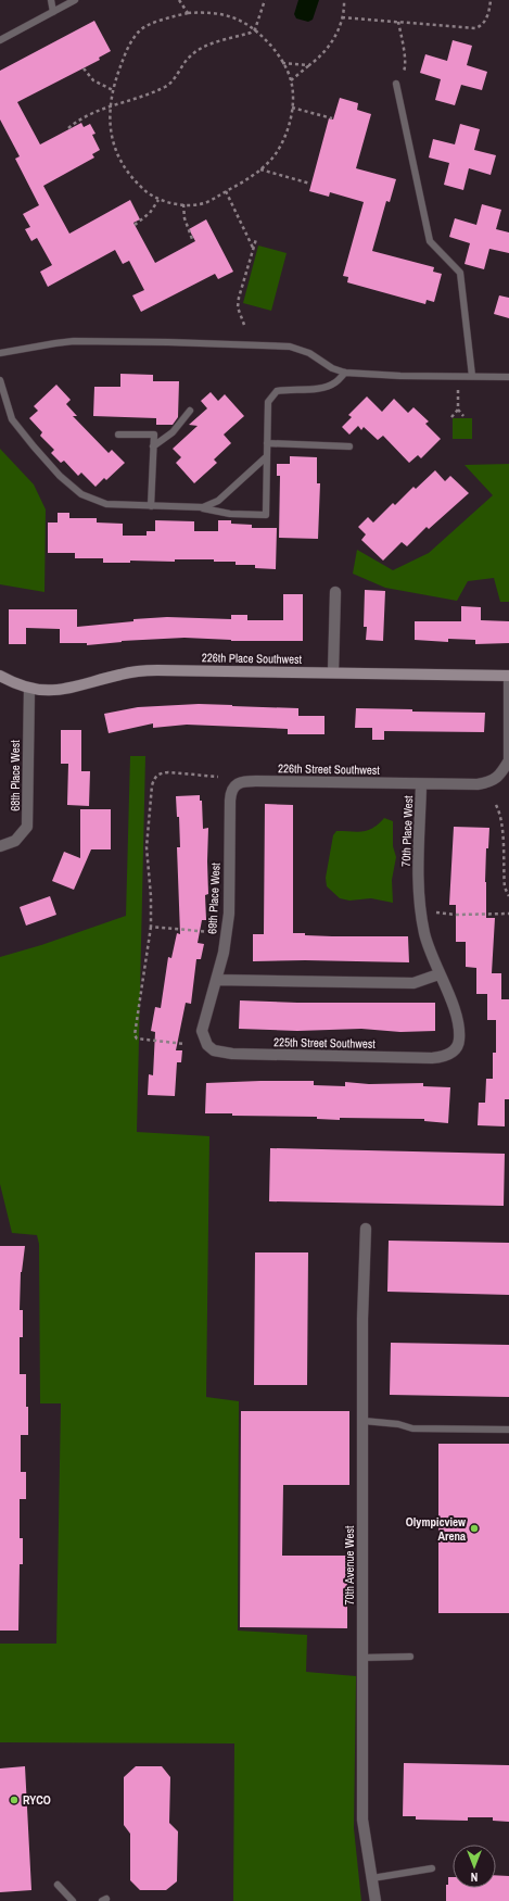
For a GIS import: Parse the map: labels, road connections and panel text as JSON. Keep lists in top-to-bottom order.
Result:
{
  "streets": {
    "street": [
      "226th Place Southwest",
      "226th Street Southwest",
      "68th Place West",
      "70th Place West",
      "69th Place West",
      "225th Street Southwest",
      "70th Avenue West"
    ]
  },
  "crossings": [
    ["226th Place Southwest", "68th Place West"],
    ["226th Place Southwest", "70th Place West"],
    ["226th Street Southwest", "70th Place West"],
    ["226th Street Southwest", "69th Place West"],
    ["70th Place West", "225th Street Southwest"],
    ["69th Place West", "225th Street Southwest"]
  ],
  "places": ["Olympicview Arena", "RYCO"],
  "north": "bottom"
}
